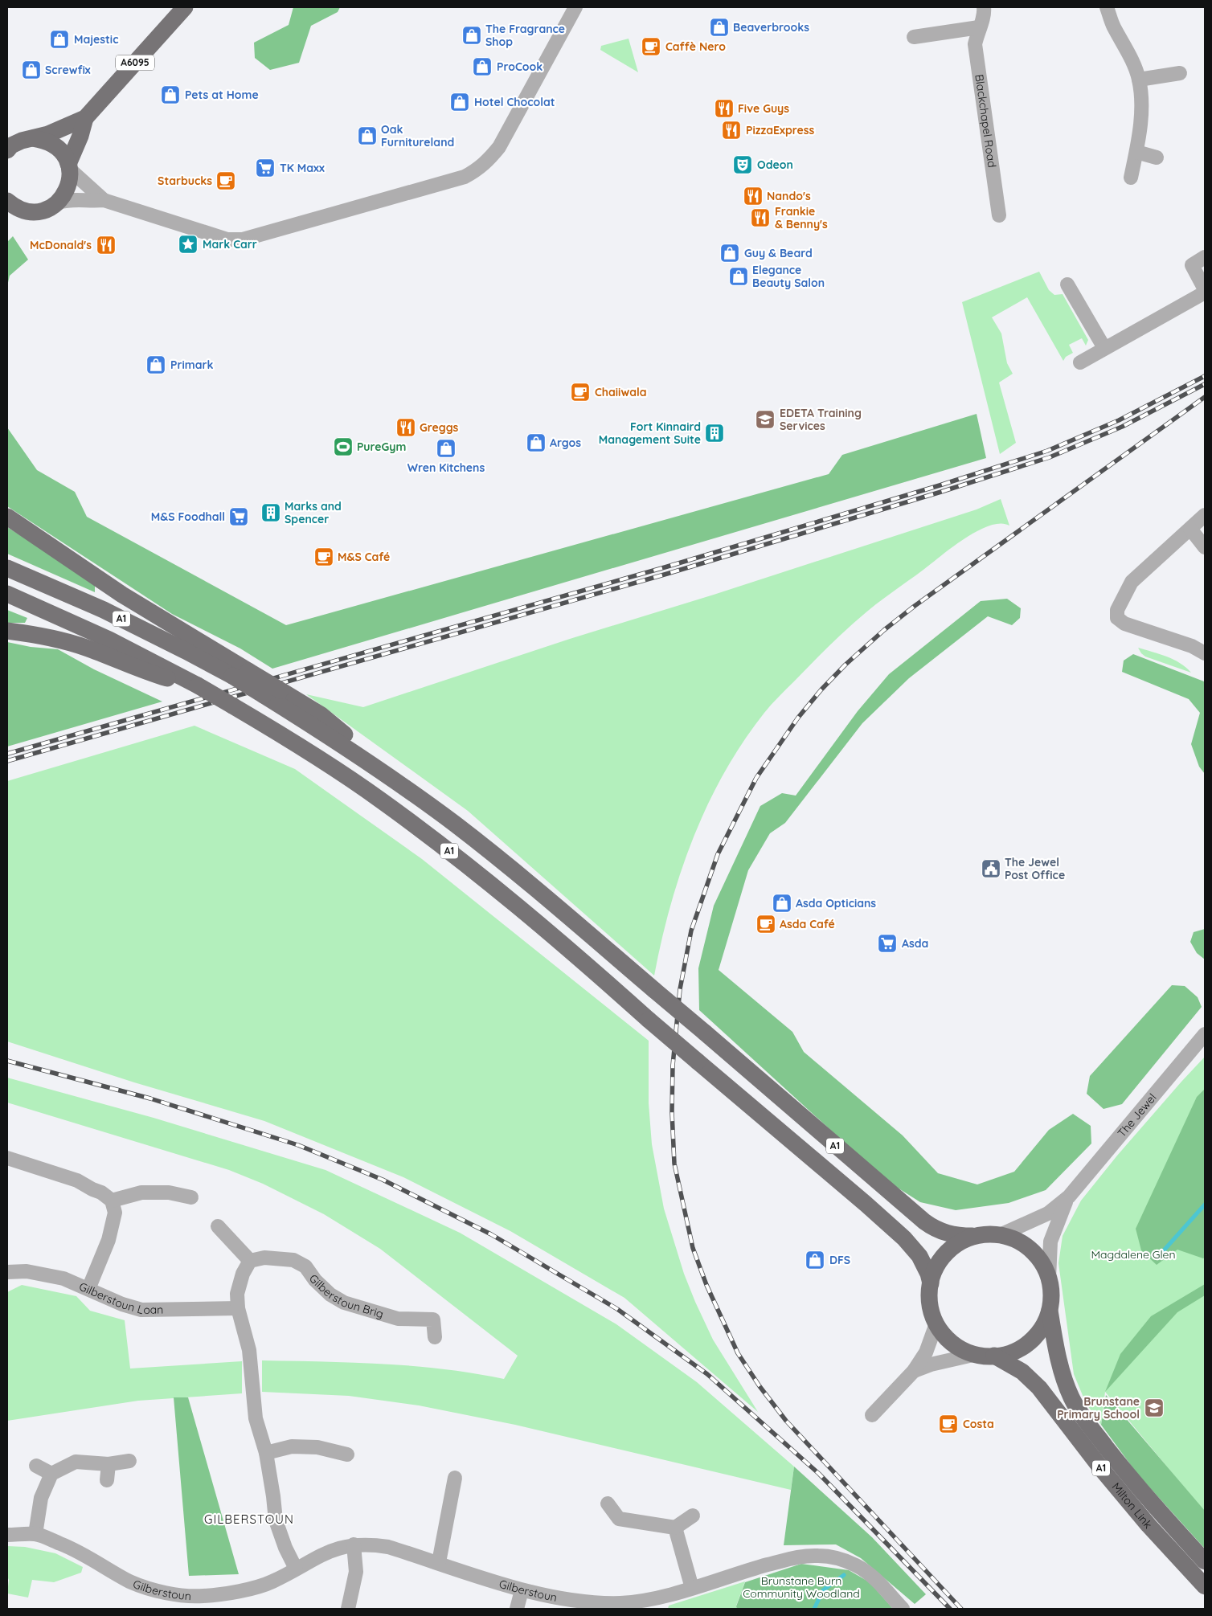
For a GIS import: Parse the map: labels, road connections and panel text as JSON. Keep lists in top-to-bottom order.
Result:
{
  "streets": {
    "main road": ["A6095", "A1", "Milton Link"],
    "street": [
      "Blackchapel Road",
      "The Jewel",
      "Gilberstoun Brig",
      "Gilberstoun Loan",
      "Gilberstoun"
    ]
  },
  "crossings": [
    ["A1", "The Jewel"],
    ["A1", "Milton Link"],
    ["The Jewel", "Milton Link"]
  ],
  "districts": ["GILBERSTOUN"],
  "parks": ["Magdalene Glen", "Brunstane Burn Community Woodland"],
  "places": {
    "shop": [
      "Beaverbrooks",
      "The Fragrance Shop",
      "Majestic",
      "ProCook",
      "Screwfix",
      "Pets at Home",
      "Hotel Chocolat",
      "Oak Furnitureland",
      "Guy & Beard",
      "Elegance Beauty Salon",
      "Primark",
      "Argos",
      "Wren Kitchens",
      "Asda Opticians",
      "DFS"
    ],
    "cafe": [
      "Caffè Nero",
      "Starbucks",
      "Chaiiwala",
      "M&S Café",
      "Asda Café",
      "Costa"
    ],
    "restaurant": [
      "Five Guys",
      "PizzaExpress",
      "Nando's",
      "Frankie & Benny's",
      "McDonald's",
      "Greggs"
    ],
    "theatre": ["Odeon"],
    "supermarket": ["TK Maxx", "M&S Foodhall", "Asda"],
    "place": ["Mark Carr"],
    "school or university": ["EDETA Training Services", "Brunstane Primary School"],
    "building": ["Fort Kinnaird Management Suite", "Marks and Spencer"],
    "sports": ["PureGym"],
    "public building": ["The Jewel Post Office"]
  }
}
